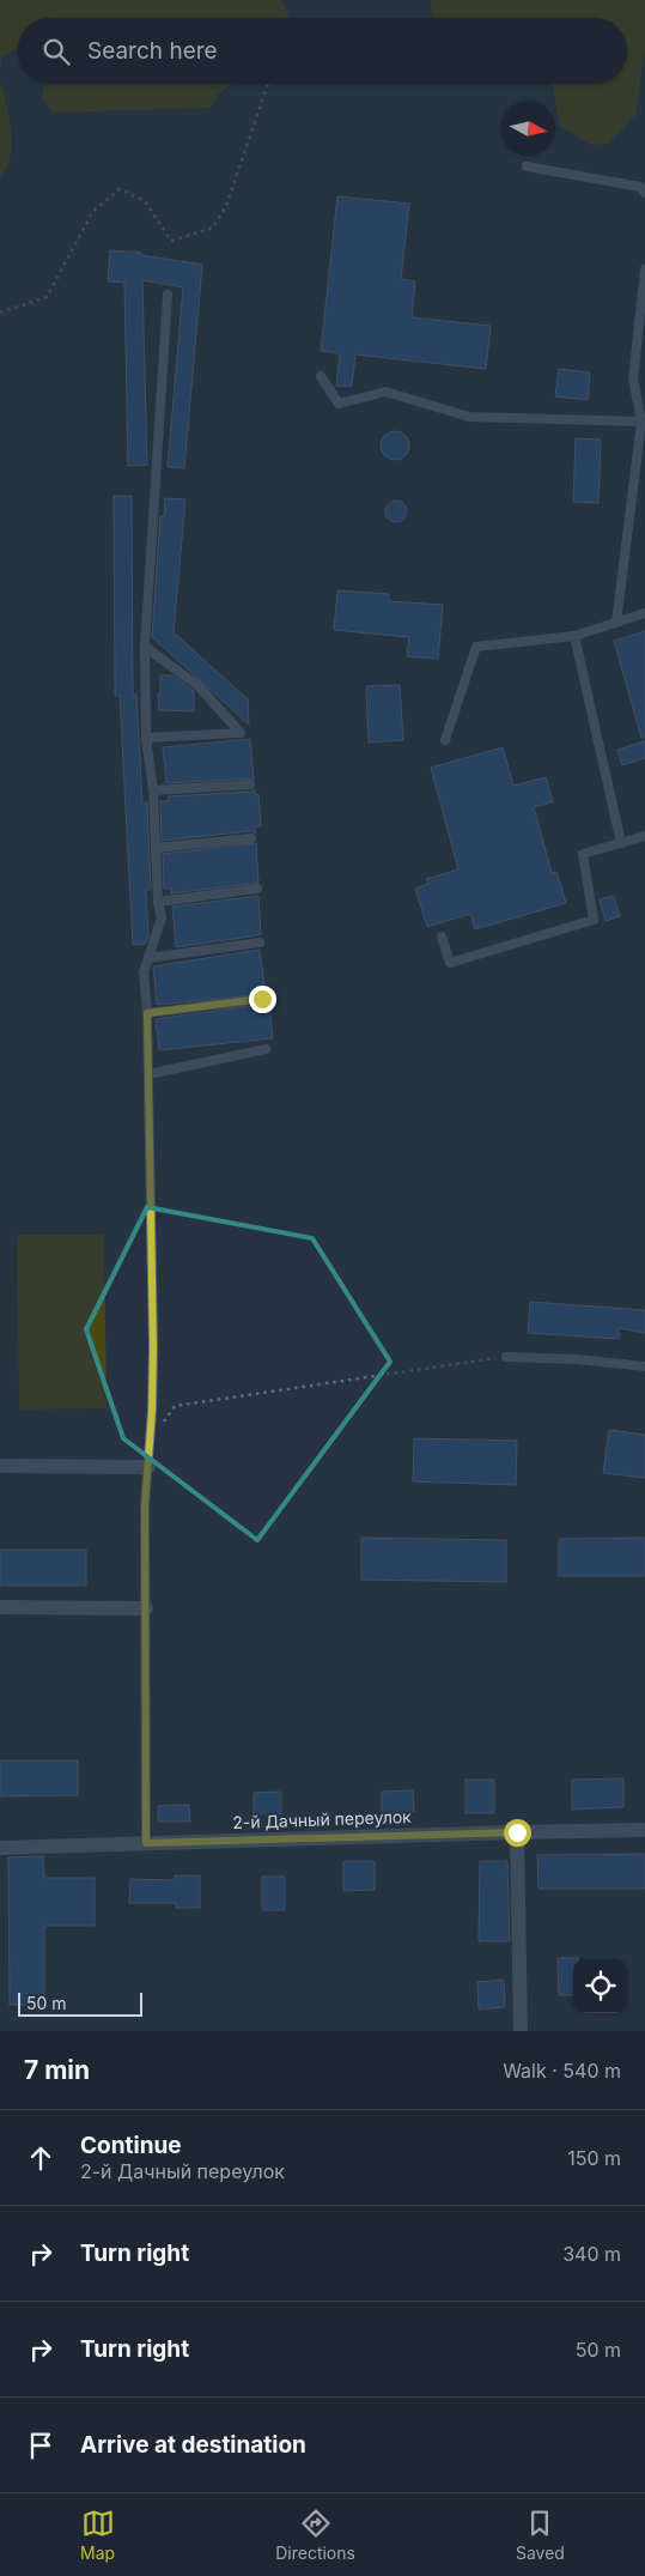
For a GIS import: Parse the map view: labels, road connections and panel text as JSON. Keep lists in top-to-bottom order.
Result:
{
  "streets": {
    "street": ["2-й Дачный переулок"]
  },
  "scale_bar": "50 m",
  "north": "right",
  "page": {
    "search": "Search here",
    "scale": "50 m",
    "heading": ["7 min", "Walk · 540 m"],
    "list": [
      ["Continue", "2-й Дачный переулок", "150 m"],
      ["Turn right", "340 m"],
      ["Turn right", "50 m"],
      "Arrive at destination"
    ],
    "nav": ["Map", "Directions", "Saved"]
  }
}
